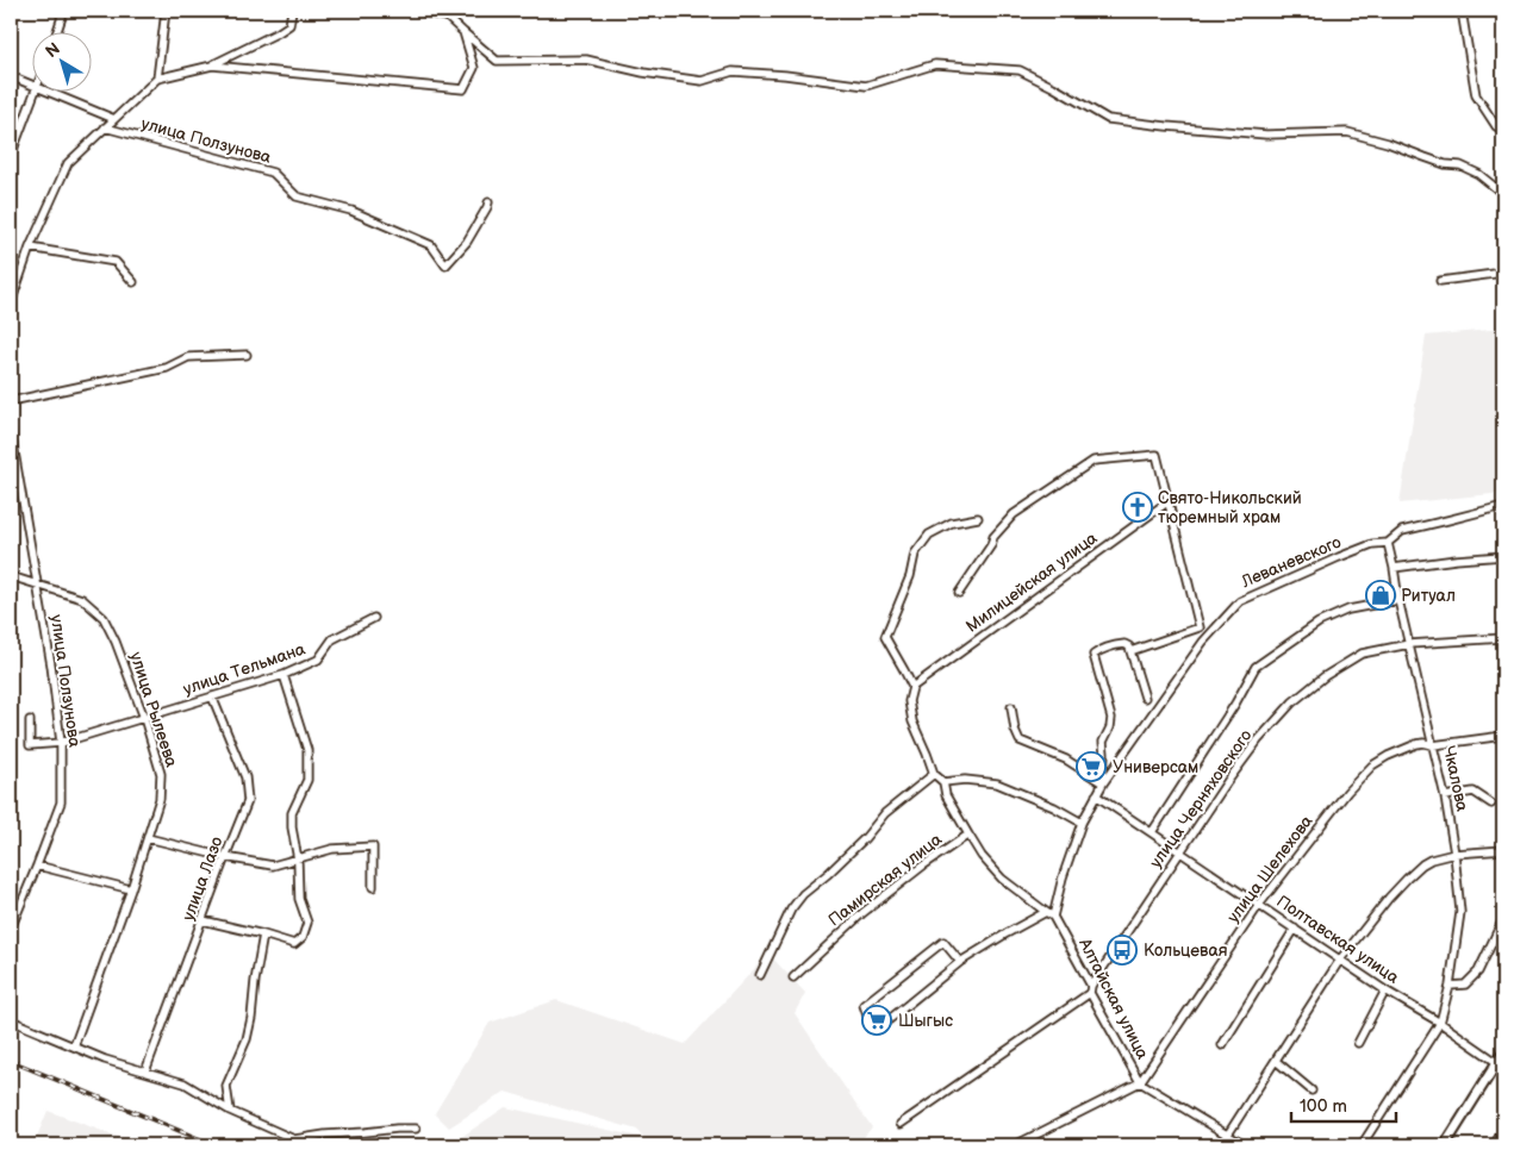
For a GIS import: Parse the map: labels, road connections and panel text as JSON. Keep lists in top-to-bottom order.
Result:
{
  "streets": {
    "street": [
      "улица Ползунова",
      "Леваневского",
      "Милицейская улица",
      "улица Тельмана",
      "улица Рылеева",
      "Чкалова",
      "улица Черняховского",
      "улица Шелехова",
      "улица Лазо",
      "Памирская улица",
      "Полтавская улица",
      "Алтайская улица"
    ]
  },
  "crossings": [
    ["улица Ползунова", "улица Тельмана"],
    ["улица Ползунова", "улица Рылеева"],
    ["Леваневского", "Милицейская улица"],
    ["Леваневского", "Чкалова"],
    ["Леваневского", "Полтавская улица"],
    ["Леваневского", "Алтайская улица"],
    ["улица Тельмана", "улица Рылеева"],
    ["улица Тельмана", "улица Лазо"],
    ["Чкалова", "улица Черняховского"],
    ["Чкалова", "улица Шелехова"],
    ["Чкалова", "Полтавская улица"],
    ["улица Черняховского", "Полтавская улица"],
    ["улица Черняховского", "Алтайская улица"],
    ["улица Шелехова", "Полтавская улица"],
    ["улица Шелехова", "Алтайская улица"]
  ],
  "places": {
    "church": ["Свято-Никольский тюремный храм"],
    "shop": ["Ритуал"],
    "supermarket": ["Универсам", "Шыгыс"],
    "bus stop": ["Кольцевая"]
  },
  "scale_bar": "100 m",
  "north": "top left"
}
